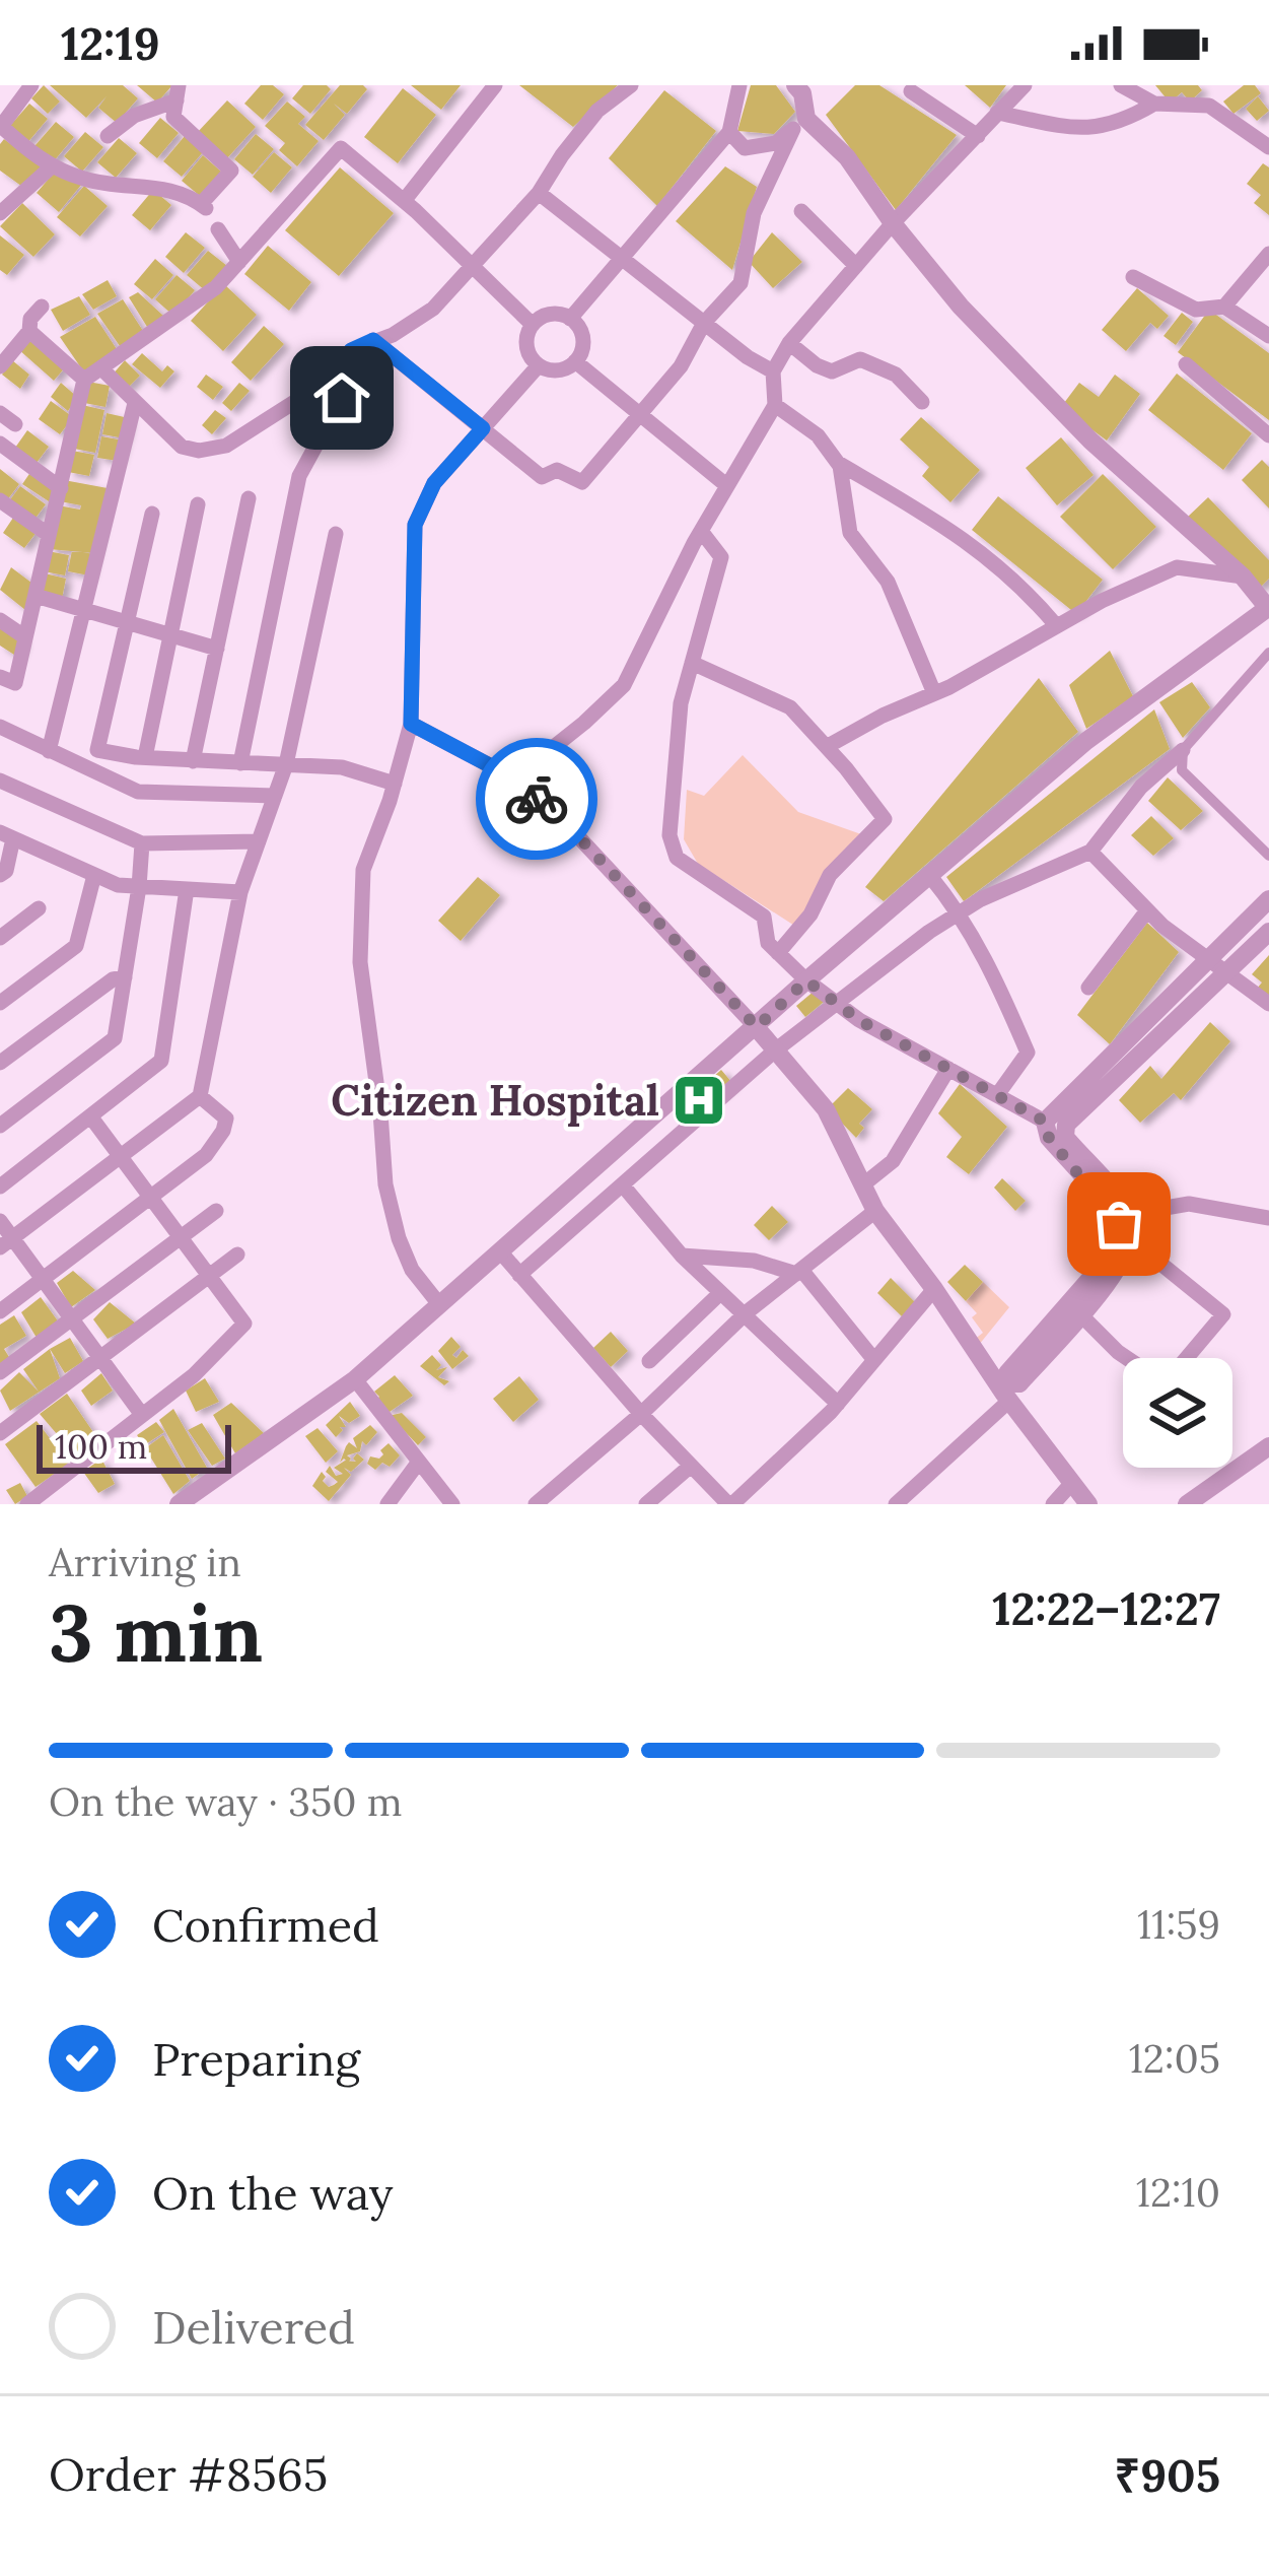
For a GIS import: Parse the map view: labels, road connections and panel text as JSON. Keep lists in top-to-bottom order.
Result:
{
  "places": {
    "hospital": ["Citizen Hospital"]
  },
  "scale_bar": "100 m",
  "page": {
    "status": "12:19",
    "scale": "100 m",
    "heading": ["3 min", "Arriving in", "12:22–12:27"],
    "panel": ["Order #8565", "₹905"],
    "bar": "On the way · 350 m",
    "list": [
      ["Confirmed", "11:59"],
      ["Preparing", "12:05"],
      ["On the way", "12:10"],
      "Delivered"
    ]
  }
}
